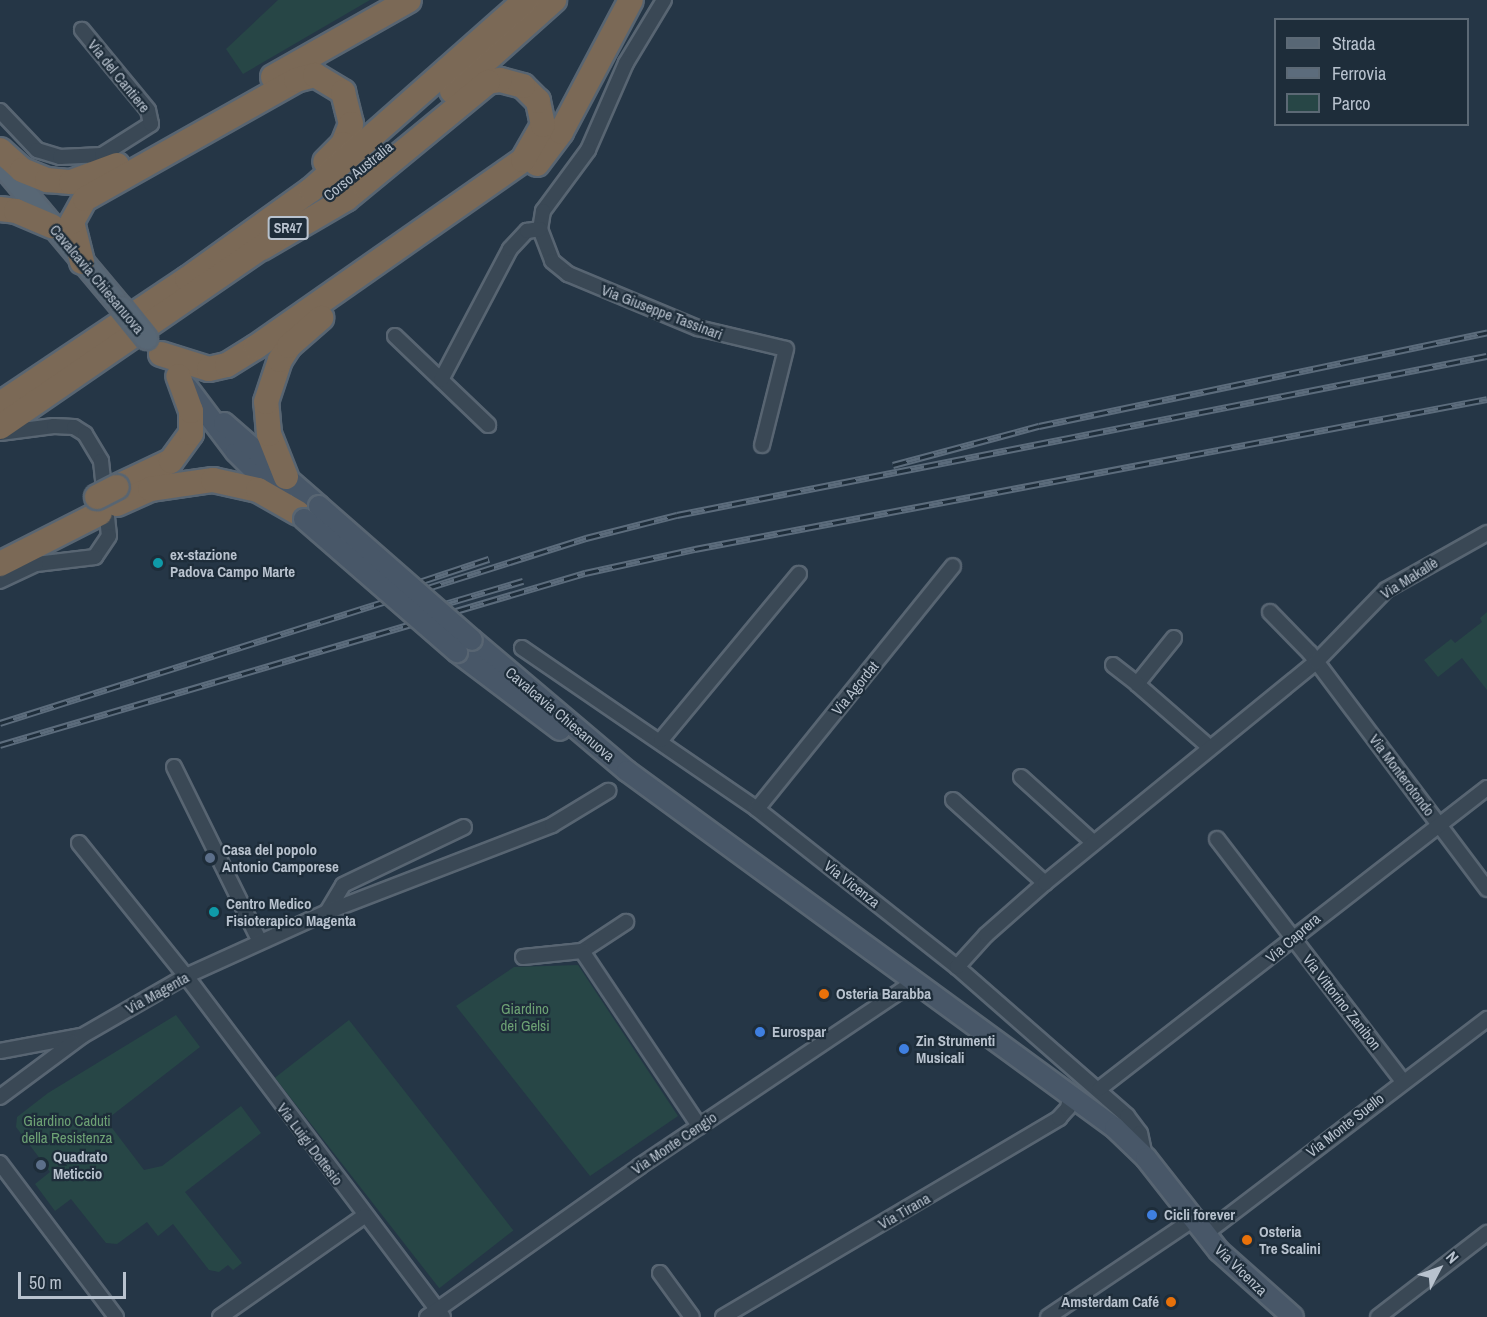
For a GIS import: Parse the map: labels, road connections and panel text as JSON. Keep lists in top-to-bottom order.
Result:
{
  "streets": {
    "highway": ["Corso Australia", "SR47"],
    "main road": ["Cavalcavia Chiesanuova", "Via Vicenza"],
    "street": [
      "Via del Cantiere",
      "Via Giuseppe Tassinari",
      "Via Makallè",
      "Via Agordat",
      "Via Monterotondo",
      "Via Caprera",
      "Via Magenta",
      "Via Vittorino Zanibon",
      "Via Monte Suello",
      "Via Monte Cengio",
      "Via Luigi Dottesio",
      "Via Tirana"
    ]
  },
  "crossings": [
    ["Cavalcavia Chiesanuova", "Via Vicenza"],
    ["Via Makallè", "Via Monterotondo"],
    ["Via Makallè", "Via Vicenza"],
    ["Via Agordat", "Via Vicenza"],
    ["Via Monterotondo", "Via Caprera"],
    ["Via Vicenza", "Via Caprera"],
    ["Via Vicenza", "Via Monte Suello"],
    ["Via Vicenza", "Via Monte Cengio"],
    ["Via Vicenza", "Via Tirana"],
    ["Via Caprera", "Via Vittorino Zanibon"],
    ["Via Magenta", "Via Luigi Dottesio"],
    ["Via Vittorino Zanibon", "Via Monte Suello"],
    ["Via Monte Cengio", "Via Luigi Dottesio"]
  ],
  "parks": ["Giardino dei Gelsi", "Giardino Caduti della Resistenza"],
  "places": [
    "ex-stazione Padova Campo Marte",
    "Casa del popolo Antonio Camporese",
    "Centro Medico Fisioterapico Magenta",
    "Osteria Barabba",
    "Eurospar",
    "Zin Strumenti Musicali",
    "Quadrato Meticcio",
    "Cicli forever",
    "Osteria Tre Scalini",
    "Amsterdam Café"
  ],
  "legend": ["Strada", "Ferrovia", "Parco"],
  "scale_bar": "50 m",
  "north": "top right"
}
